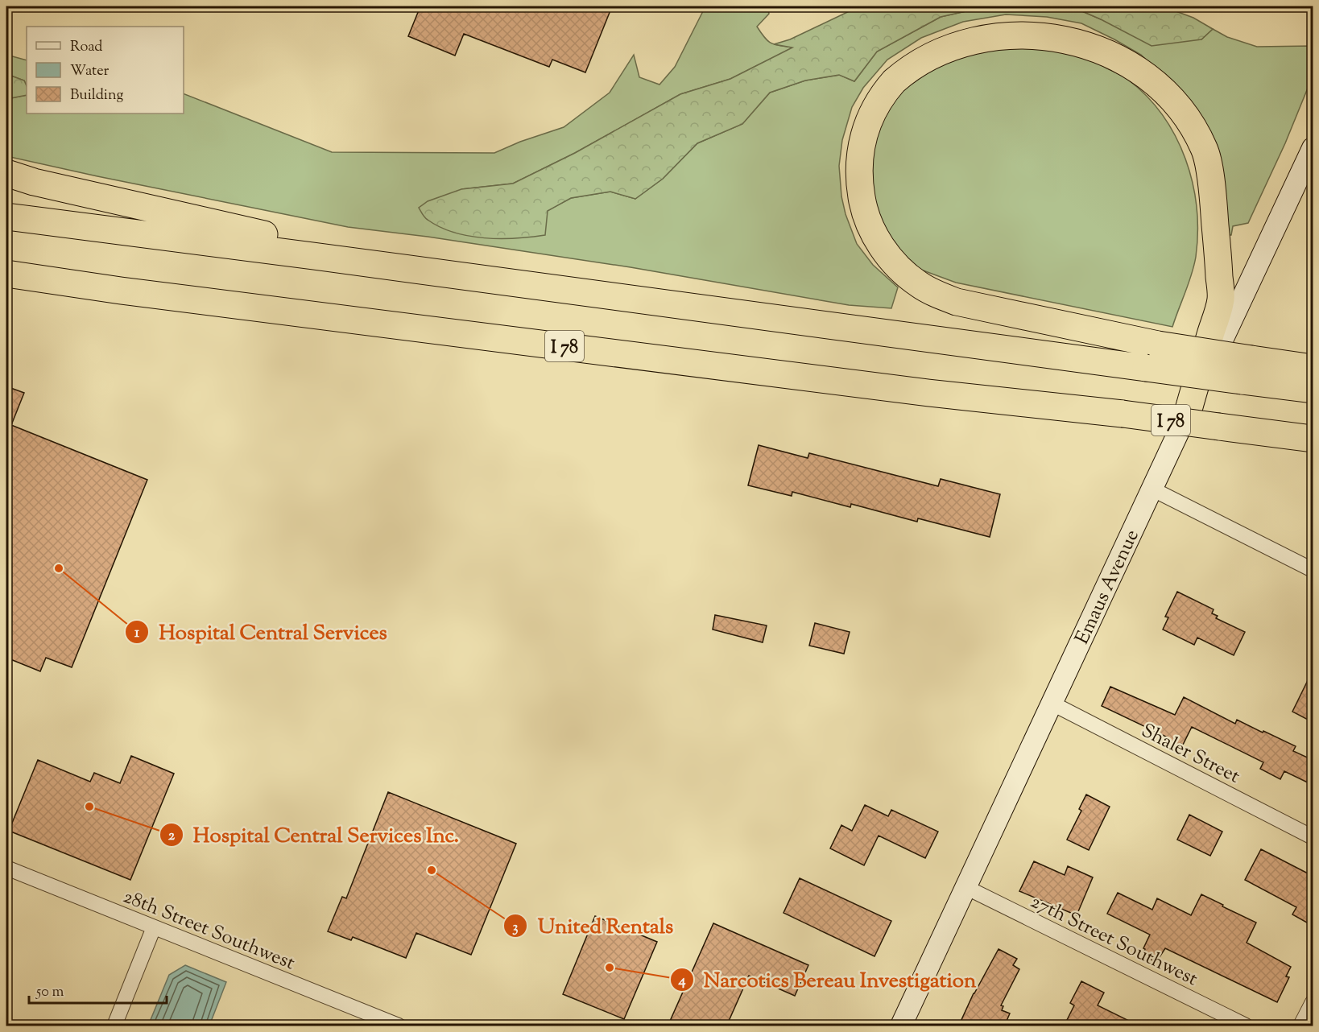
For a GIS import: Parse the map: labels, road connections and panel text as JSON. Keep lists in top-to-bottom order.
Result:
{
  "streets": {
    "highway": ["I 78"],
    "main road": ["Emaus Avenue"],
    "street": ["Shaler Street", "28th Street Southwest", "27th Street Southwest"]
  },
  "crossings": [
    ["Emaus Avenue", "Shaler Street"],
    ["Emaus Avenue", "27th Street Southwest"]
  ],
  "places": [
    "Hospital Central Services",
    "Hospital Central Services Inc.",
    "United Rentals",
    "Narcotics Bereau Investigation"
  ],
  "legend": ["Road", "Water", "Building"],
  "scale_bar": "50 m"
}
